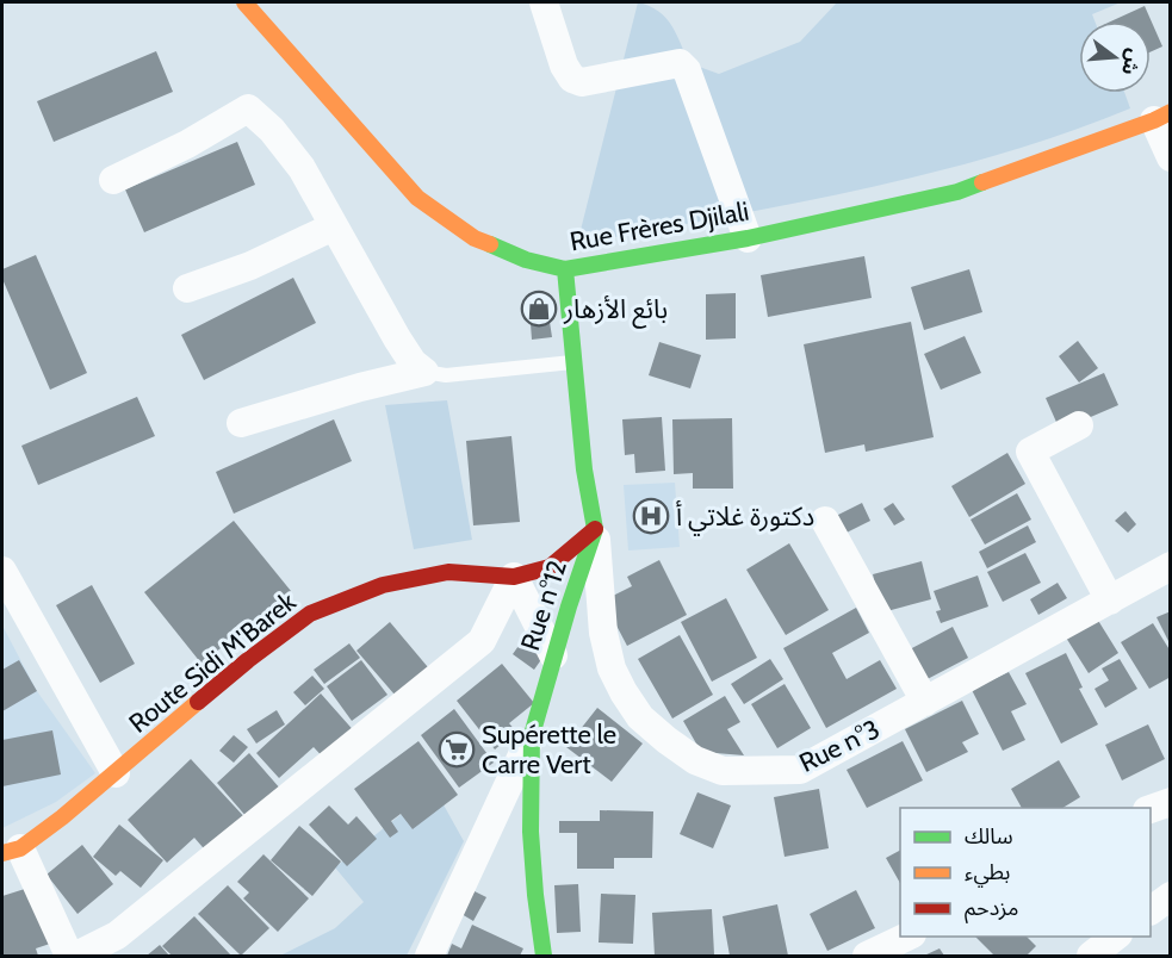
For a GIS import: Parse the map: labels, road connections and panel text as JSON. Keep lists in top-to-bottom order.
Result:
{
  "streets": {
    "main road": ["Rue Frères Djilali", "Rue n°12", "Route Sidi M'Barek"],
    "street": ["Rue n°3"]
  },
  "crossings": [
    ["Rue n°12", "Route Sidi M'Barek"],
    ["Rue n°12", "Rue n°3"],
    ["Route Sidi M'Barek", "Rue n°3"]
  ],
  "places": {
    "shop": ["بائع الأزهار"],
    "hospital": ["دكتورة غلاتي أ"],
    "supermarket": ["Supérette le Carre Vert"]
  },
  "legend": ["سالك", "بطيء", "مزدحم"],
  "north": "right"
}
